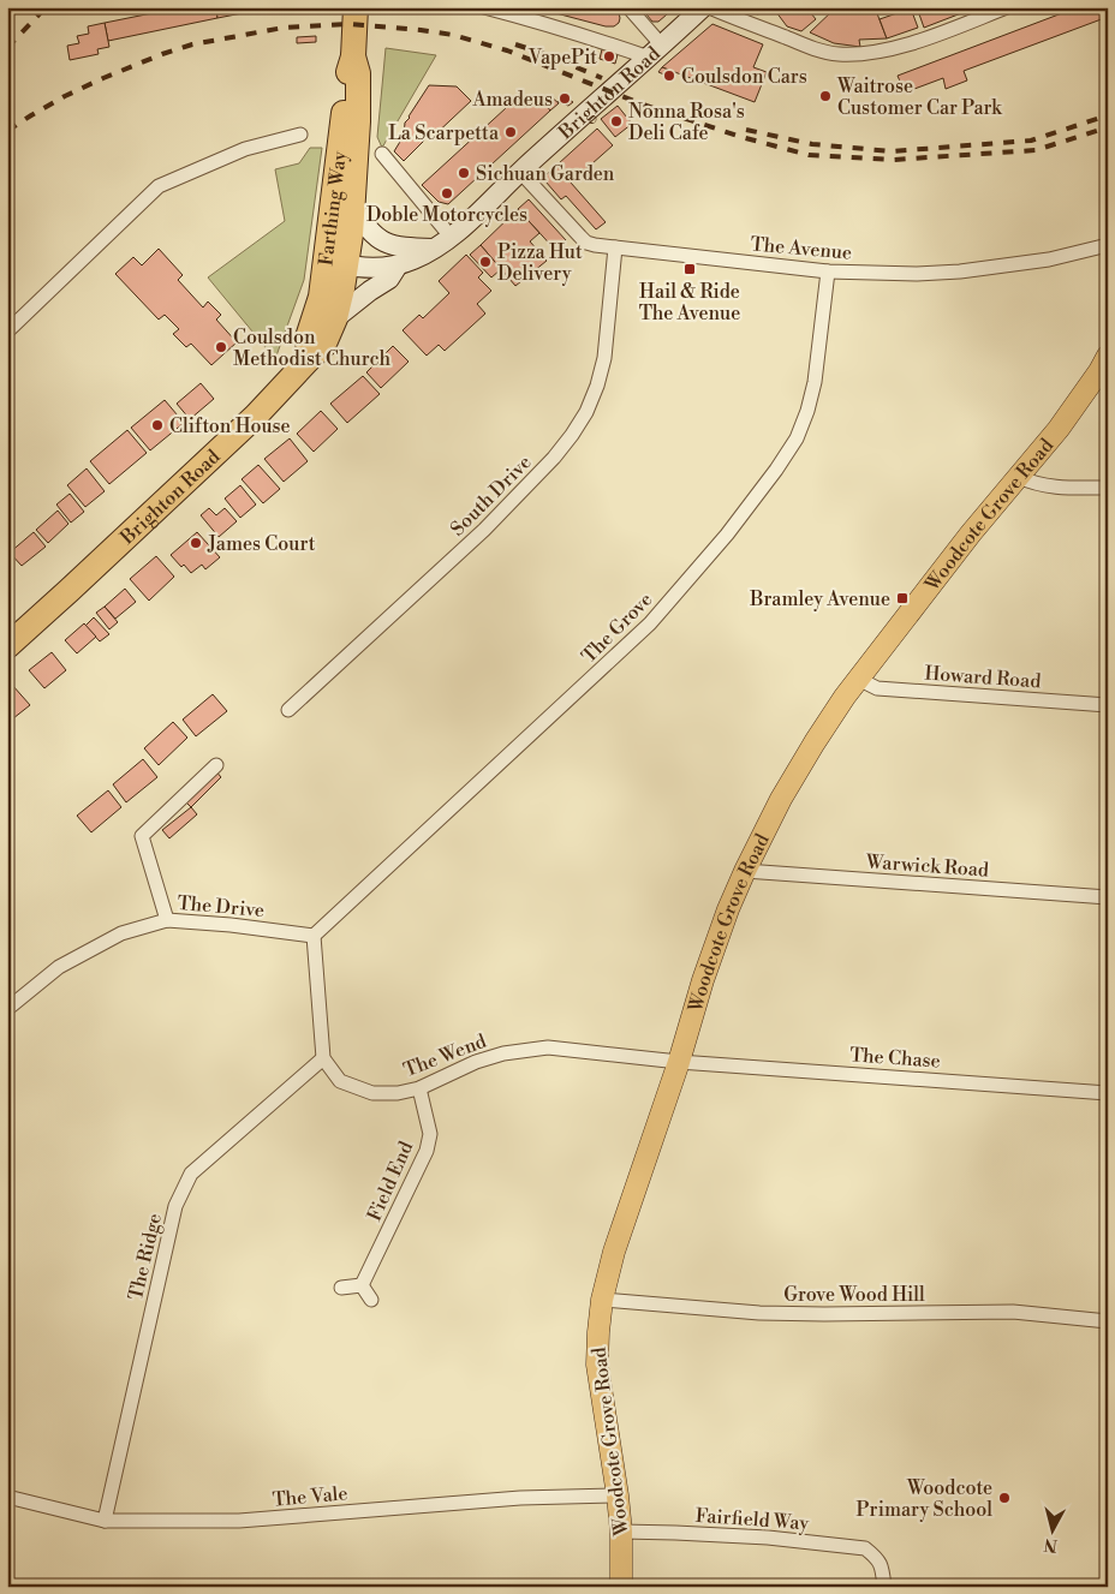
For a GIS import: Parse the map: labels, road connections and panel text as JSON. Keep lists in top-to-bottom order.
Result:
{
  "streets": {
    "highway": ["Brighton Road", "Farthing Way"],
    "main road": ["Woodcote Grove Road"],
    "street": [
      "The Avenue",
      "South Drive",
      "The Grove",
      "Howard Road",
      "Warwick Road",
      "The Drive",
      "The Wend",
      "The Chase",
      "Field End",
      "The Ridge",
      "Grove Wood Hill",
      "The Vale",
      "Fairfield Way"
    ]
  },
  "crossings": [
    ["Brighton Road", "Farthing Way"],
    ["Brighton Road", "The Avenue"],
    ["The Avenue", "South Drive"],
    ["The Avenue", "The Grove"],
    ["Woodcote Grove Road", "Howard Road"],
    ["Woodcote Grove Road", "Warwick Road"],
    ["Woodcote Grove Road", "The Wend"],
    ["Woodcote Grove Road", "The Chase"],
    ["Woodcote Grove Road", "Grove Wood Hill"],
    ["Woodcote Grove Road", "The Vale"],
    ["Woodcote Grove Road", "Fairfield Way"],
    ["The Grove", "The Drive"],
    ["The Wend", "The Chase"],
    ["The Wend", "Field End"],
    ["The Wend", "The Ridge"],
    ["The Ridge", "The Vale"]
  ],
  "places": {
    "other": [
      "VapePit",
      "Coulsdon Cars",
      "Waitrose Customer Car Park",
      "Amadeus",
      "Nonna Rosa's Deli Cafe",
      "La Scarpetta",
      "Sichuan Garden",
      "Doble Motorcycles",
      "Pizza Hut Delivery",
      "Coulsdon Methodist Church",
      "Clifton House",
      "James Court",
      "Woodcote Primary School"
    ],
    "transit": ["Hail & Ride The Avenue", "Bramley Avenue"]
  },
  "north": "bottom"
}
